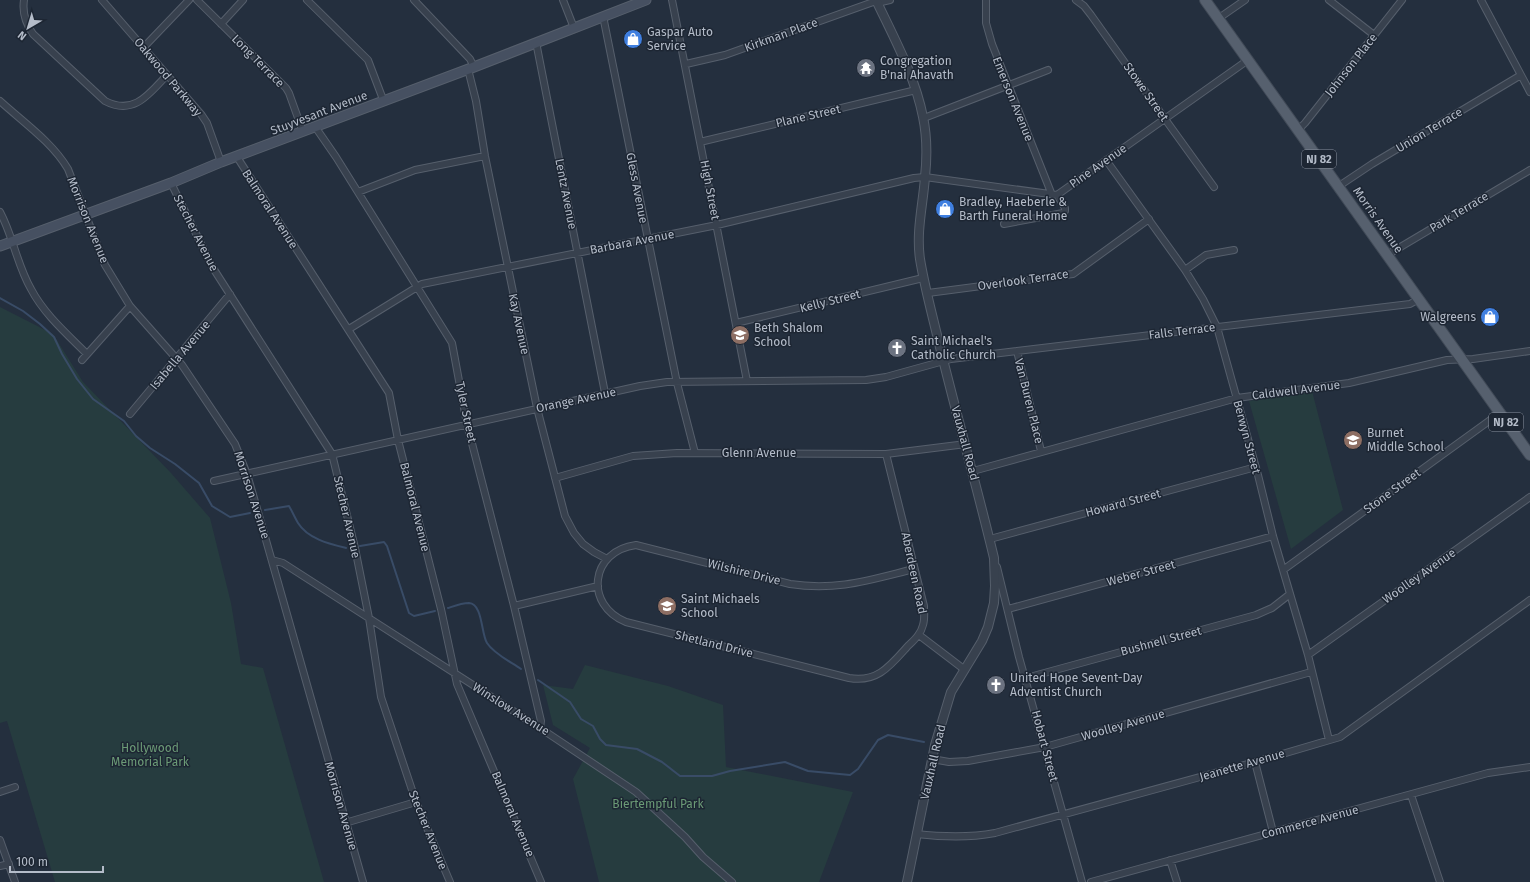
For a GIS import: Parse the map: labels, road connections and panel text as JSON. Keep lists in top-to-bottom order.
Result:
{
  "streets": {
    "main road": ["Stuyvesant Avenue", "NJ 82", "Morris Avenue"],
    "street": [
      "Kirkman Place",
      "Long Terrace",
      "Johnson Place",
      "Oakwood Parkway",
      "Stowe Street",
      "Emerson Avenue",
      "Plane Street",
      "Union Terrace",
      "Pine Avenue",
      "Gless Avenue",
      "High Street",
      "Lentz Avenue",
      "Balmoral Avenue",
      "Park Terrace",
      "Morrison Avenue",
      "Stecher Avenue",
      "Barbara Avenue",
      "Overlook Terrace",
      "Kelly Street",
      "Kay Avenue",
      "Falls Terrace",
      "Isabella Avenue",
      "Caldwell Avenue",
      "Orange Avenue",
      "Van Buren Place",
      "Tyler Street",
      "Berwyn Street",
      "Vauxhall Road",
      "Glenn Avenue",
      "Stone Street",
      "Howard Street",
      "Wilshire Drive",
      "Aberdeen Road",
      "Weber Street",
      "Woolley Avenue",
      "Bushnell Street",
      "Shetland Drive",
      "Winslow Avenue",
      "Hobart Street",
      "Jeanette Avenue",
      "Commerce Avenue"
    ]
  },
  "crossings": [
    ["Kirkman Place", "High Street"],
    ["Kirkman Place", "Vauxhall Road"],
    ["Long Terrace", "Stuyvesant Avenue"],
    ["Johnson Place", "Morris Avenue"],
    ["Oakwood Parkway", "Stuyvesant Avenue"],
    ["Stowe Street", "Pine Avenue"],
    ["Emerson Avenue", "Pine Avenue"],
    ["Stuyvesant Avenue", "Gless Avenue"],
    ["Stuyvesant Avenue", "Lentz Avenue"],
    ["Stuyvesant Avenue", "Balmoral Avenue"],
    ["Stuyvesant Avenue", "Morrison Avenue"],
    ["Stuyvesant Avenue", "Stecher Avenue"],
    ["Stuyvesant Avenue", "Kay Avenue"],
    ["Stuyvesant Avenue", "Tyler Street"],
    ["Plane Street", "High Street"],
    ["Plane Street", "Vauxhall Road"],
    ["Union Terrace", "Morris Avenue"],
    ["Pine Avenue", "Morris Avenue"],
    ["Pine Avenue", "Berwyn Street"],
    ["Gless Avenue", "Barbara Avenue"],
    ["Gless Avenue", "Orange Avenue"],
    ["Gless Avenue", "Glenn Avenue"],
    ["High Street", "Barbara Avenue"],
    ["High Street", "Kelly Street"],
    ["High Street", "Orange Avenue"],
    ["Lentz Avenue", "Barbara Avenue"],
    ["Lentz Avenue", "Orange Avenue"],
    ["Balmoral Avenue", "Barbara Avenue"],
    ["Balmoral Avenue", "Orange Avenue"],
    ["Balmoral Avenue", "Winslow Avenue"],
    ["Park Terrace", "Morris Avenue"],
    ["Morrison Avenue", "Isabella Avenue"],
    ["Morrison Avenue", "Orange Avenue"],
    ["Morrison Avenue", "Winslow Avenue"],
    ["Morris Avenue", "Falls Terrace"],
    ["Morris Avenue", "Caldwell Avenue"],
    ["Morris Avenue", "Stone Street"],
    ["Stecher Avenue", "Isabella Avenue"],
    ["Stecher Avenue", "Orange Avenue"],
    ["Stecher Avenue", "Winslow Avenue"],
    ["Barbara Avenue", "Kay Avenue"],
    ["Barbara Avenue", "Tyler Street"],
    ["Barbara Avenue", "Vauxhall Road"],
    ["Overlook Terrace", "Berwyn Street"],
    ["Overlook Terrace", "Vauxhall Road"],
    ["Kelly Street", "Vauxhall Road"],
    ["Kay Avenue", "Orange Avenue"],
    ["Kay Avenue", "Glenn Avenue"],
    ["Kay Avenue", "Wilshire Drive"],
    ["Falls Terrace", "Orange Avenue"],
    ["Falls Terrace", "Van Buren Place"],
    ["Falls Terrace", "Berwyn Street"],
    ["Falls Terrace", "Vauxhall Road"],
    ["Caldwell Avenue", "Van Buren Place"],
    ["Caldwell Avenue", "Berwyn Street"],
    ["Caldwell Avenue", "Vauxhall Road"],
    ["Orange Avenue", "Tyler Street"],
    ["Orange Avenue", "Vauxhall Road"],
    ["Tyler Street", "Winslow Avenue"],
    ["Berwyn Street", "Stone Street"],
    ["Berwyn Street", "Howard Street"],
    ["Berwyn Street", "Weber Street"],
    ["Berwyn Street", "Woolley Avenue"],
    ["Berwyn Street", "Bushnell Street"],
    ["Berwyn Street", "Jeanette Avenue"],
    ["Vauxhall Road", "Glenn Avenue"],
    ["Vauxhall Road", "Howard Street"],
    ["Vauxhall Road", "Woolley Avenue"],
    ["Vauxhall Road", "Hobart Street"],
    ["Vauxhall Road", "Jeanette Avenue"],
    ["Glenn Avenue", "Aberdeen Road"],
    ["Wilshire Drive", "Aberdeen Road"],
    ["Aberdeen Road", "Shetland Drive"],
    ["Weber Street", "Hobart Street"],
    ["Woolley Avenue", "Hobart Street"],
    ["Bushnell Street", "Hobart Street"],
    ["Hobart Street", "Jeanette Avenue"]
  ],
  "parks": ["Hollywood Memorial Park", "Biertempful Park"],
  "places": {
    "shop": ["Gaspar Auto Service", "Bradley, Haeberle & Barth Funeral Home", "Walgreens"],
    "temple": ["Congregation B'nai Ahavath"],
    "school or university": ["Beth Shalom School", "Burnet Middle School", "Saint Michaels School"],
    "church": ["Saint Michael's Catholic Church", "United Hope Sevent-Day Adventist Church"]
  },
  "scale_bar": "100 m",
  "north": "bottom left"
}
